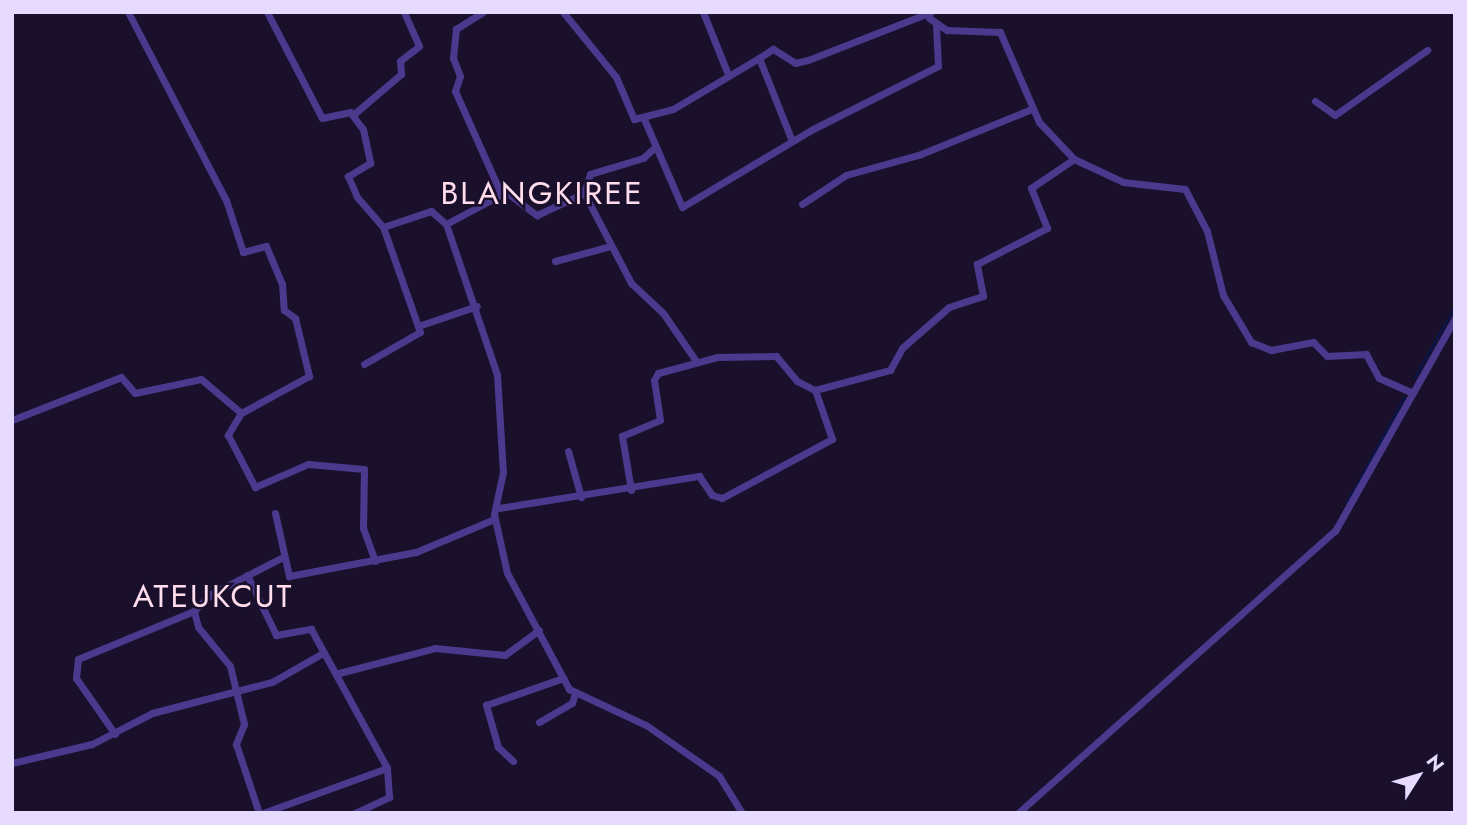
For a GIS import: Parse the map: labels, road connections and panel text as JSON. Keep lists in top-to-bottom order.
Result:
{
  "districts": ["BLANGKIREE", "ATEUKCUT"],
  "north": "top right"
}
